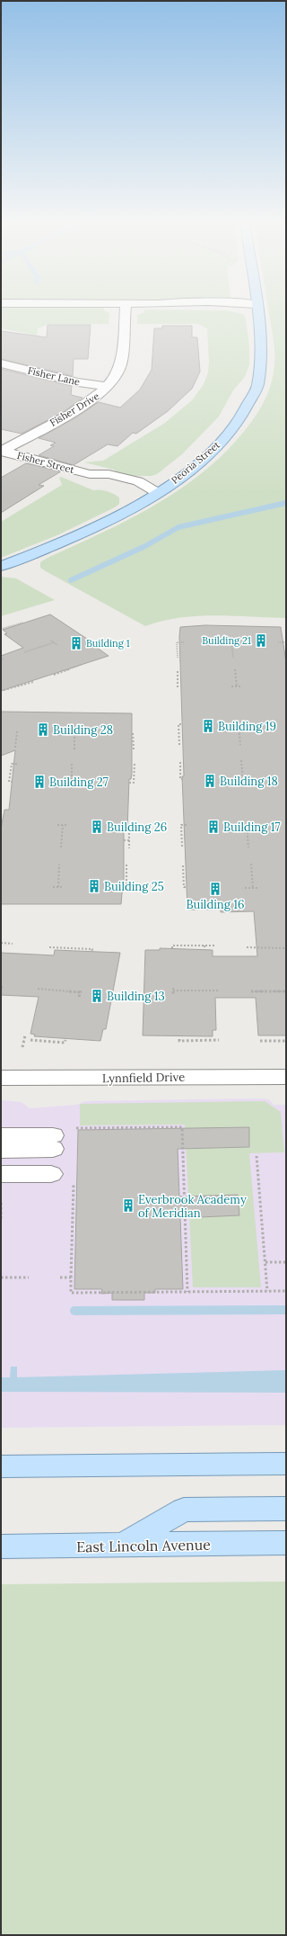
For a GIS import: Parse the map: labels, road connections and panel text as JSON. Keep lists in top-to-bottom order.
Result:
{
  "streets": {
    "main road": ["Peoria Street", "East Lincoln Avenue"],
    "street": [
      "Fisher Lane",
      "Fisher Drive",
      "Fisher Street",
      "Lynnfield Drive"
    ]
  },
  "crossings": [
    ["Fisher Lane", "Fisher Drive"],
    ["Fisher Drive", "Fisher Street"],
    ["Fisher Street", "Peoria Street"]
  ],
  "places": {
    "building": [
      "Building 21",
      "Building 1",
      "Building 19",
      "Building 28",
      "Building 18",
      "Building 27",
      "Building 26",
      "Building 17",
      "Building 25",
      "Building 16",
      "Building 13",
      "Everbrook Academy of Meridian"
    ]
  }
}
